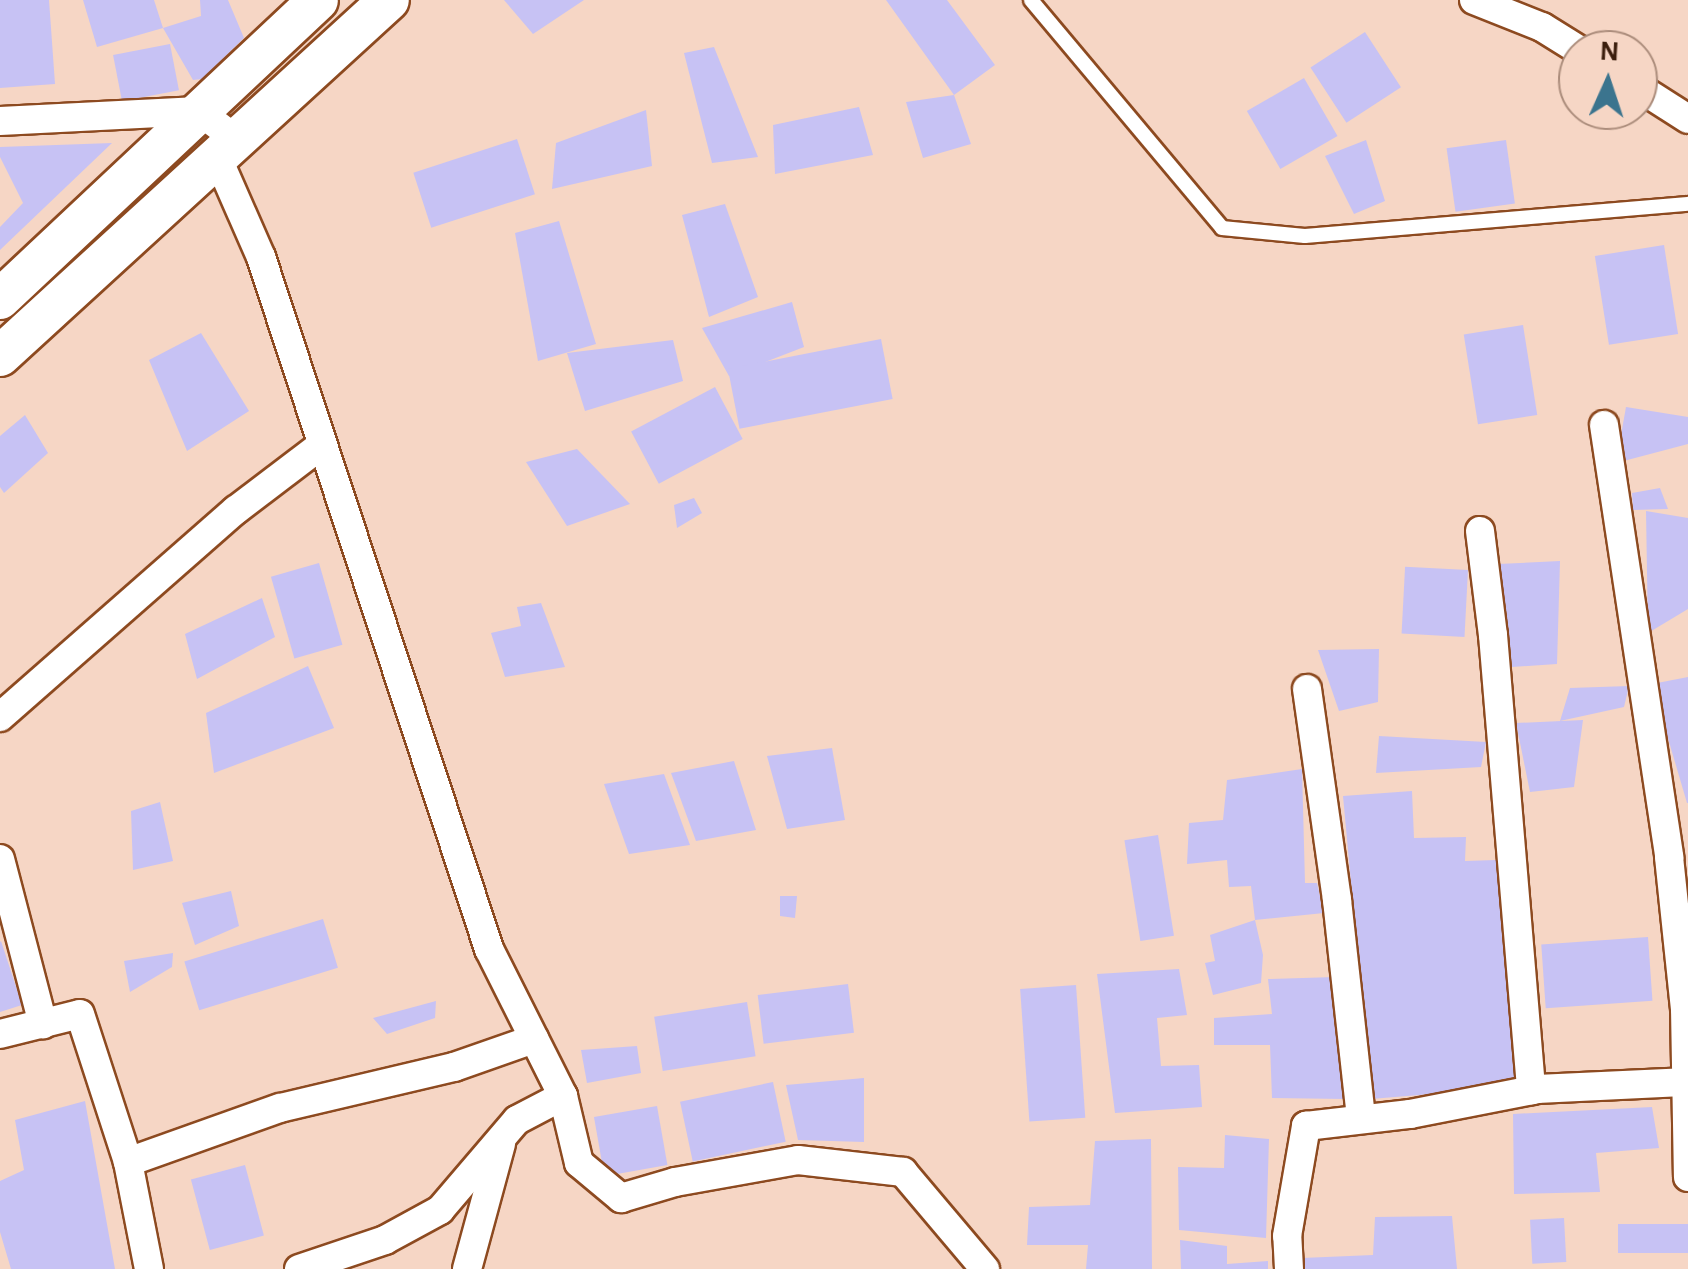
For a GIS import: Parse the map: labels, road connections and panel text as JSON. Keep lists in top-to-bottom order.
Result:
{
  "north": "top"
}
